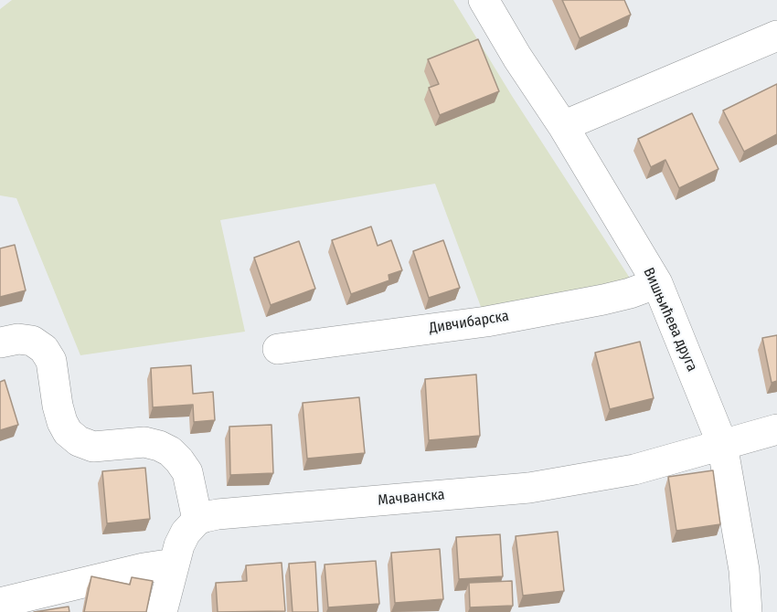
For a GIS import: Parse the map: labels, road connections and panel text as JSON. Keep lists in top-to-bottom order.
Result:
{
  "streets": {
    "street": ["Вишњићева друга", "Дивчибарска", "Мачванска"]
  },
  "crossings": [
    ["Вишњићева друга", "Дивчибарска"],
    ["Вишњићева друга", "Мачванска"]
  ]
}
